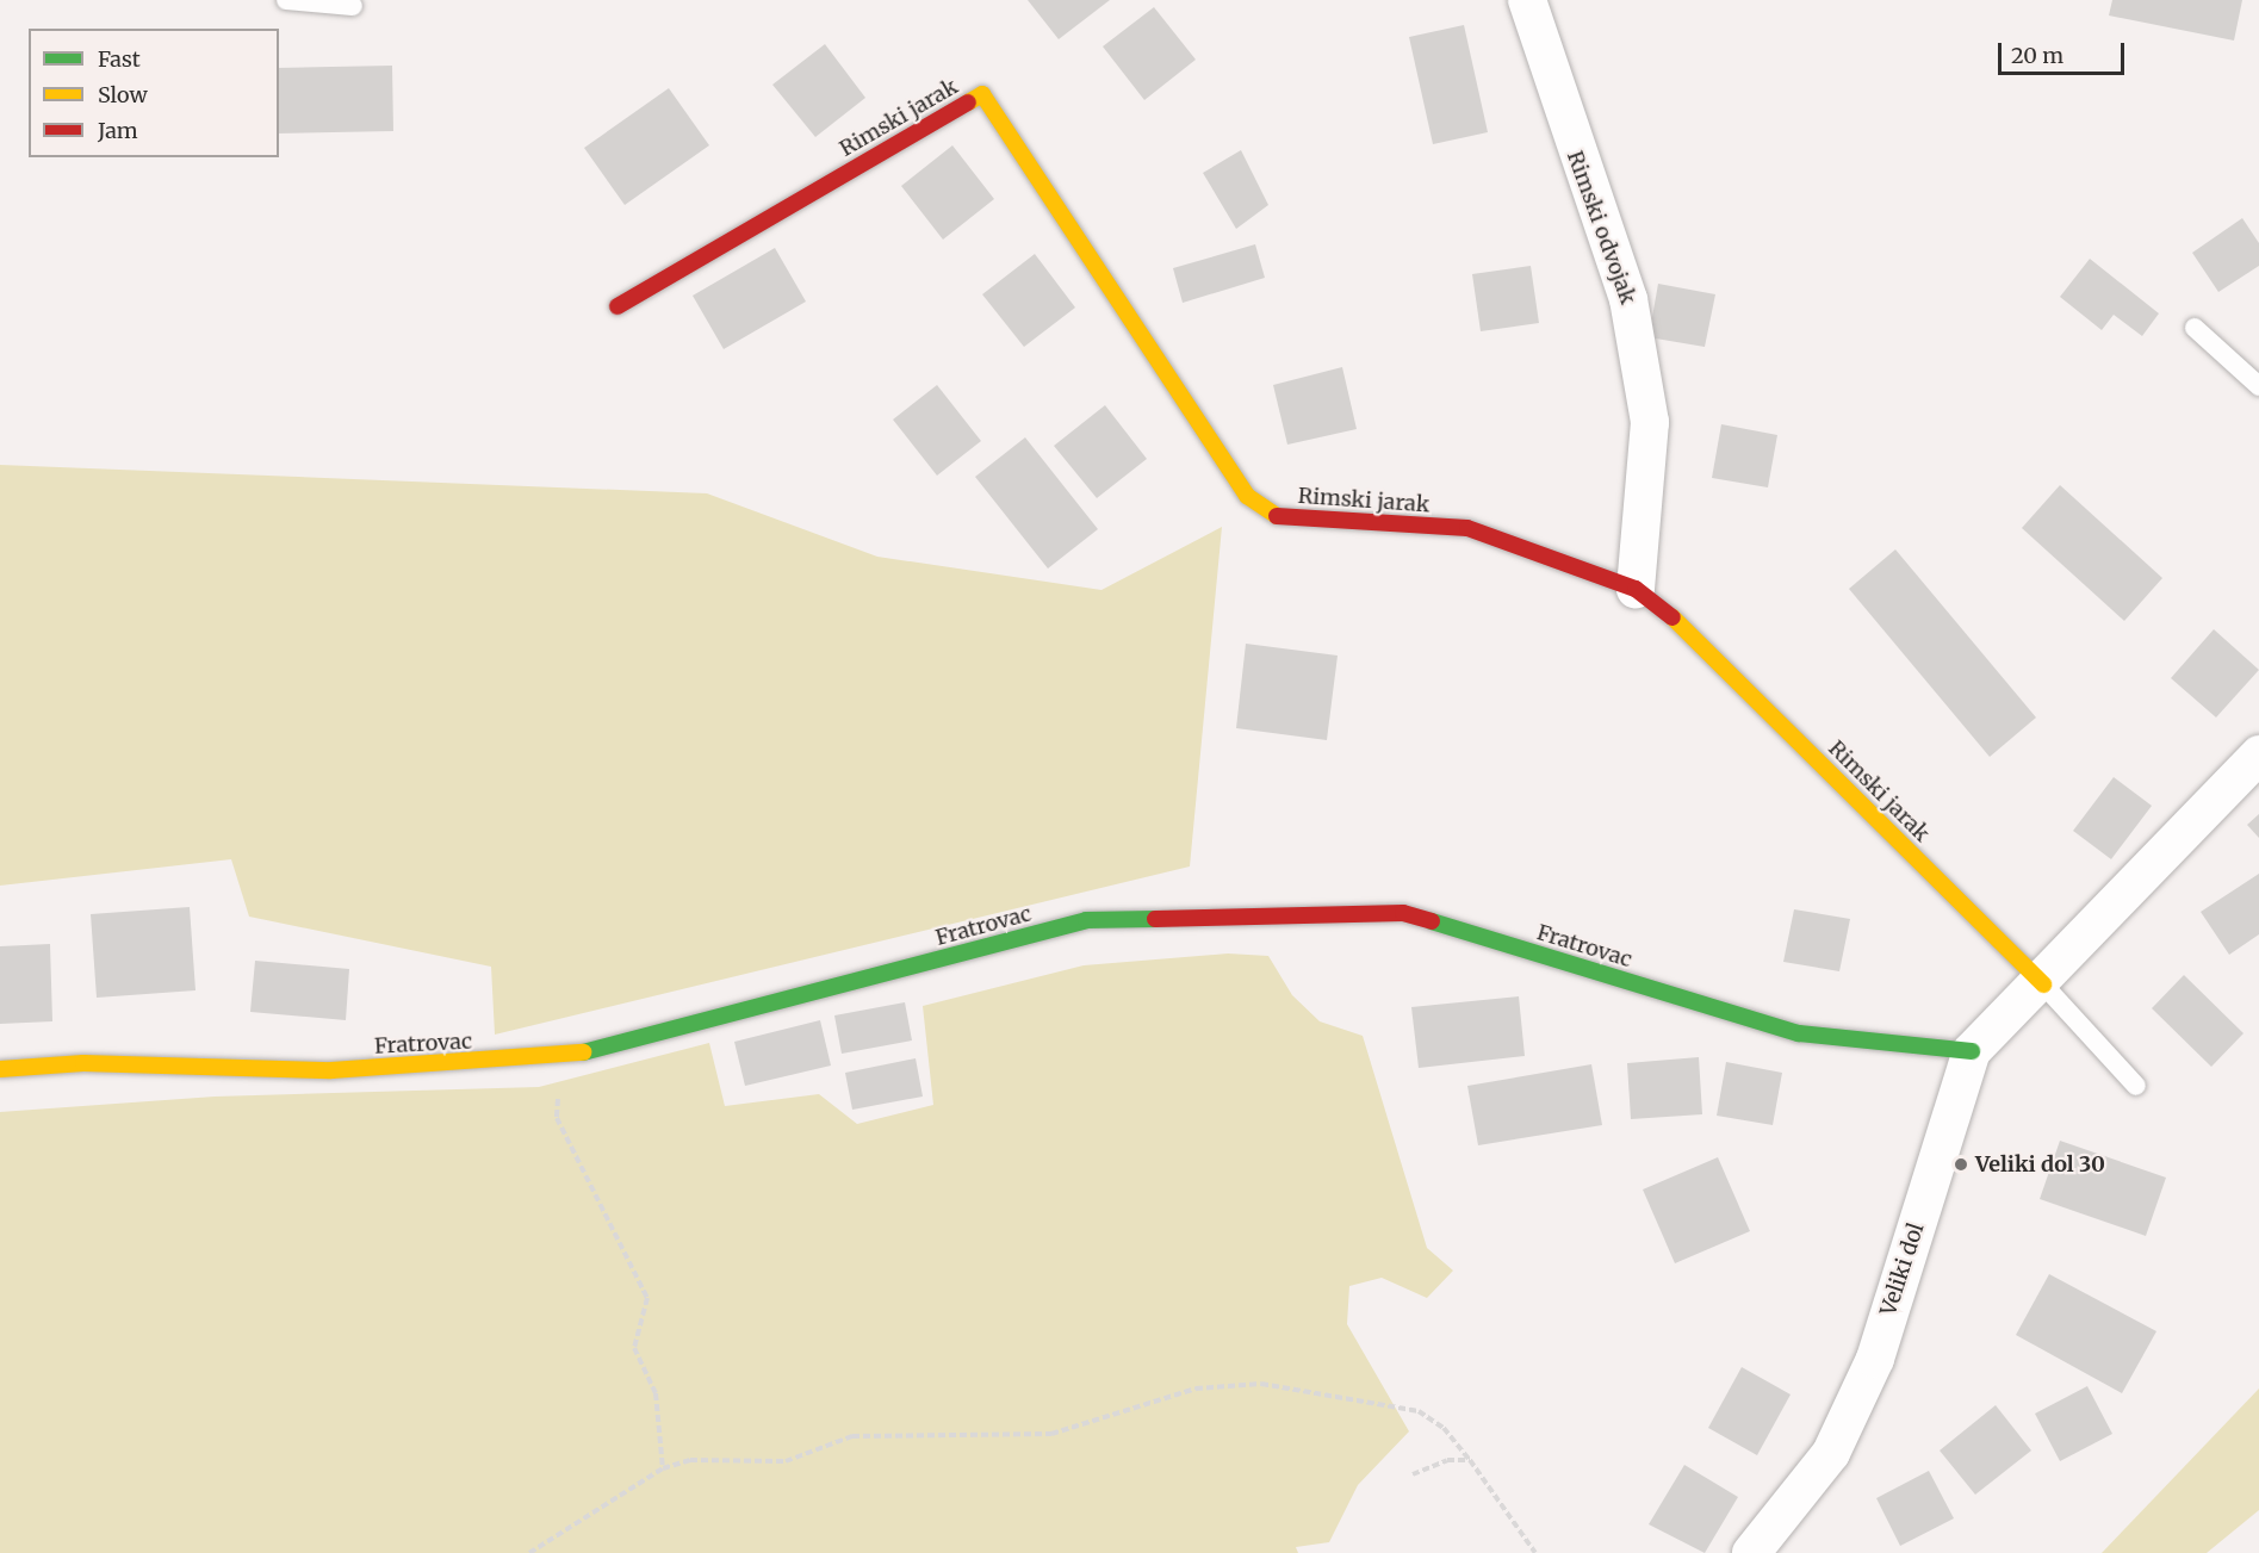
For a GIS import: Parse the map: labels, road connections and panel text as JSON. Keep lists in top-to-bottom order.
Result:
{
  "streets": {
    "street": [
      "Rimski jarak",
      "Rimski odvojak",
      "Fratrovac",
      "Veliki dol"
    ]
  },
  "crossings": [
    ["Rimski jarak", "Rimski odvojak"],
    ["Rimski jarak", "Veliki dol"],
    ["Fratrovac", "Veliki dol"]
  ],
  "places": ["Veliki dol 30"],
  "legend": ["Fast", "Slow", "Jam"],
  "scale_bar": "20 m"
}
